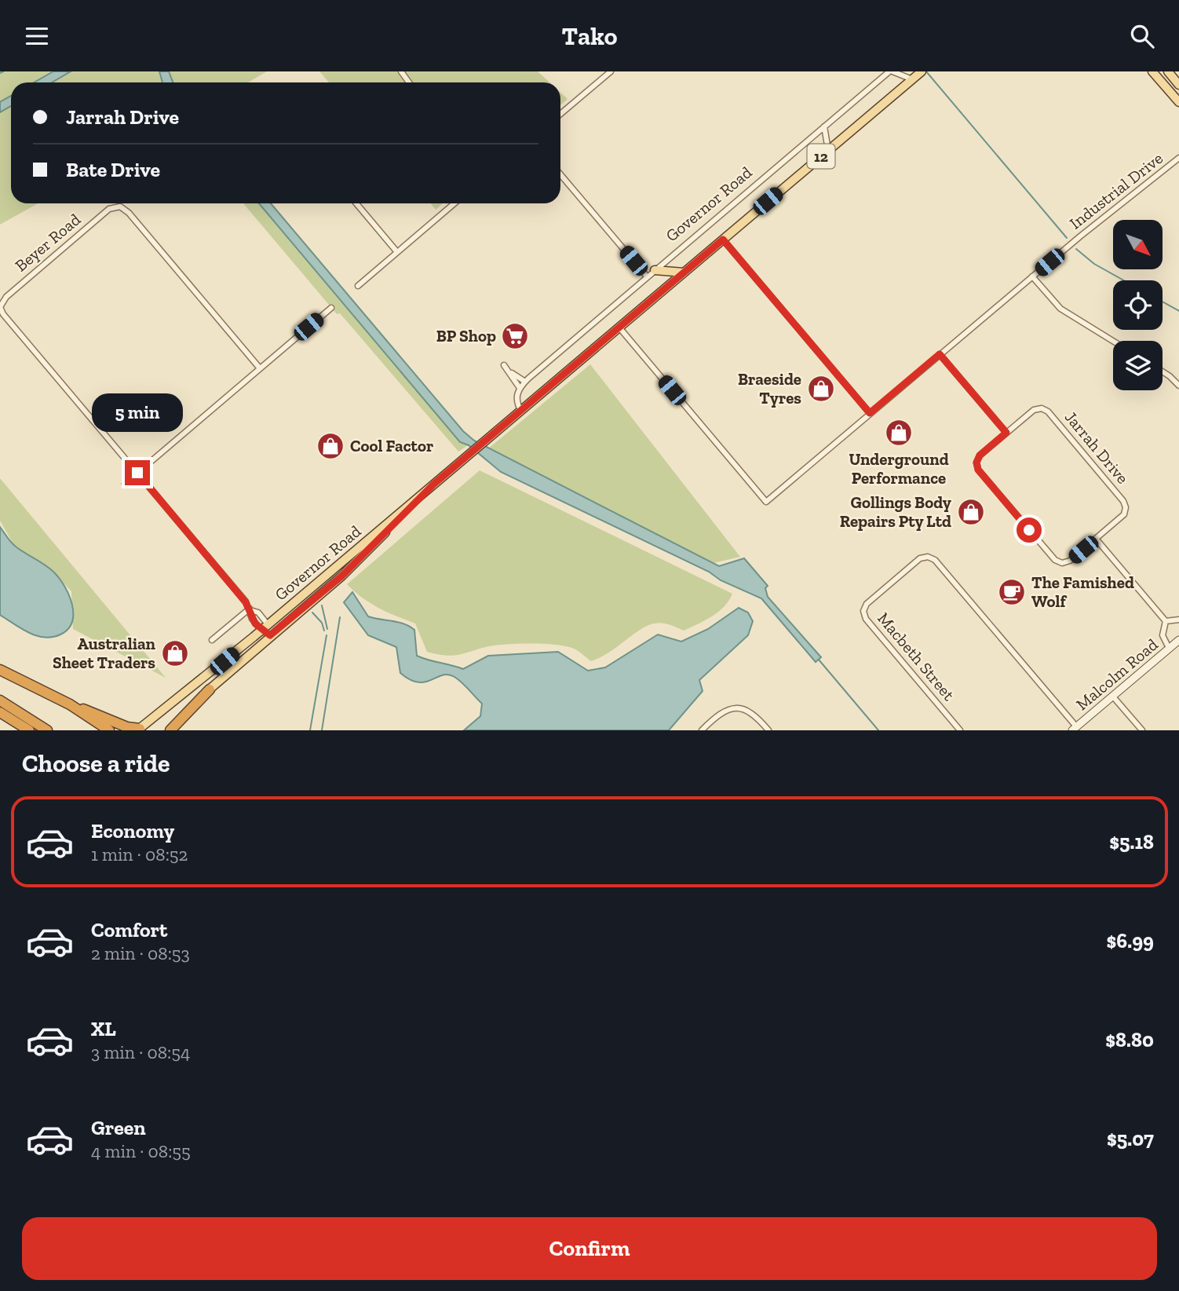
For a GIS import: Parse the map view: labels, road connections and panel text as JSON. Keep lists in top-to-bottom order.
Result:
{
  "streets": {
    "main road": ["12", "Governor Road"],
    "street": [
      "Industrial Drive",
      "Beyer Road",
      "Jarrah Drive",
      "Macbeth Street",
      "Malcolm Road"
    ]
  },
  "crossings": [
    ["Industrial Drive", "Governor Road"],
    ["Macbeth Street", "Malcolm Road"]
  ],
  "places": {
    "supermarket": ["BP Shop"],
    "shop": [
      "Braeside Tyres",
      "Underground Performance",
      "Cool Factor",
      "Gollings Body Repairs Pty Ltd",
      "Australian Sheet Traders"
    ],
    "cafe": ["The Famished Wolf"]
  },
  "north": "bottom right",
  "page": {
    "header": "Tako",
    "banner": ["Jarrah Drive", "Bate Drive"],
    "bubble": "5 min",
    "heading": "Choose a ride",
    "list": [
      {
        "name": "Economy",
        "note": "1 min · 08:52",
        "value": "$5.18"
      },
      {
        "name": "Comfort",
        "note": "2 min · 08:53",
        "value": "$6.99"
      },
      {
        "name": "XL",
        "note": "3 min · 08:54",
        "value": "$8.80"
      },
      {
        "name": "Green",
        "note": "4 min · 08:55",
        "value": "$5.07"
      }
    ],
    "buttons": "Confirm"
  }
}
